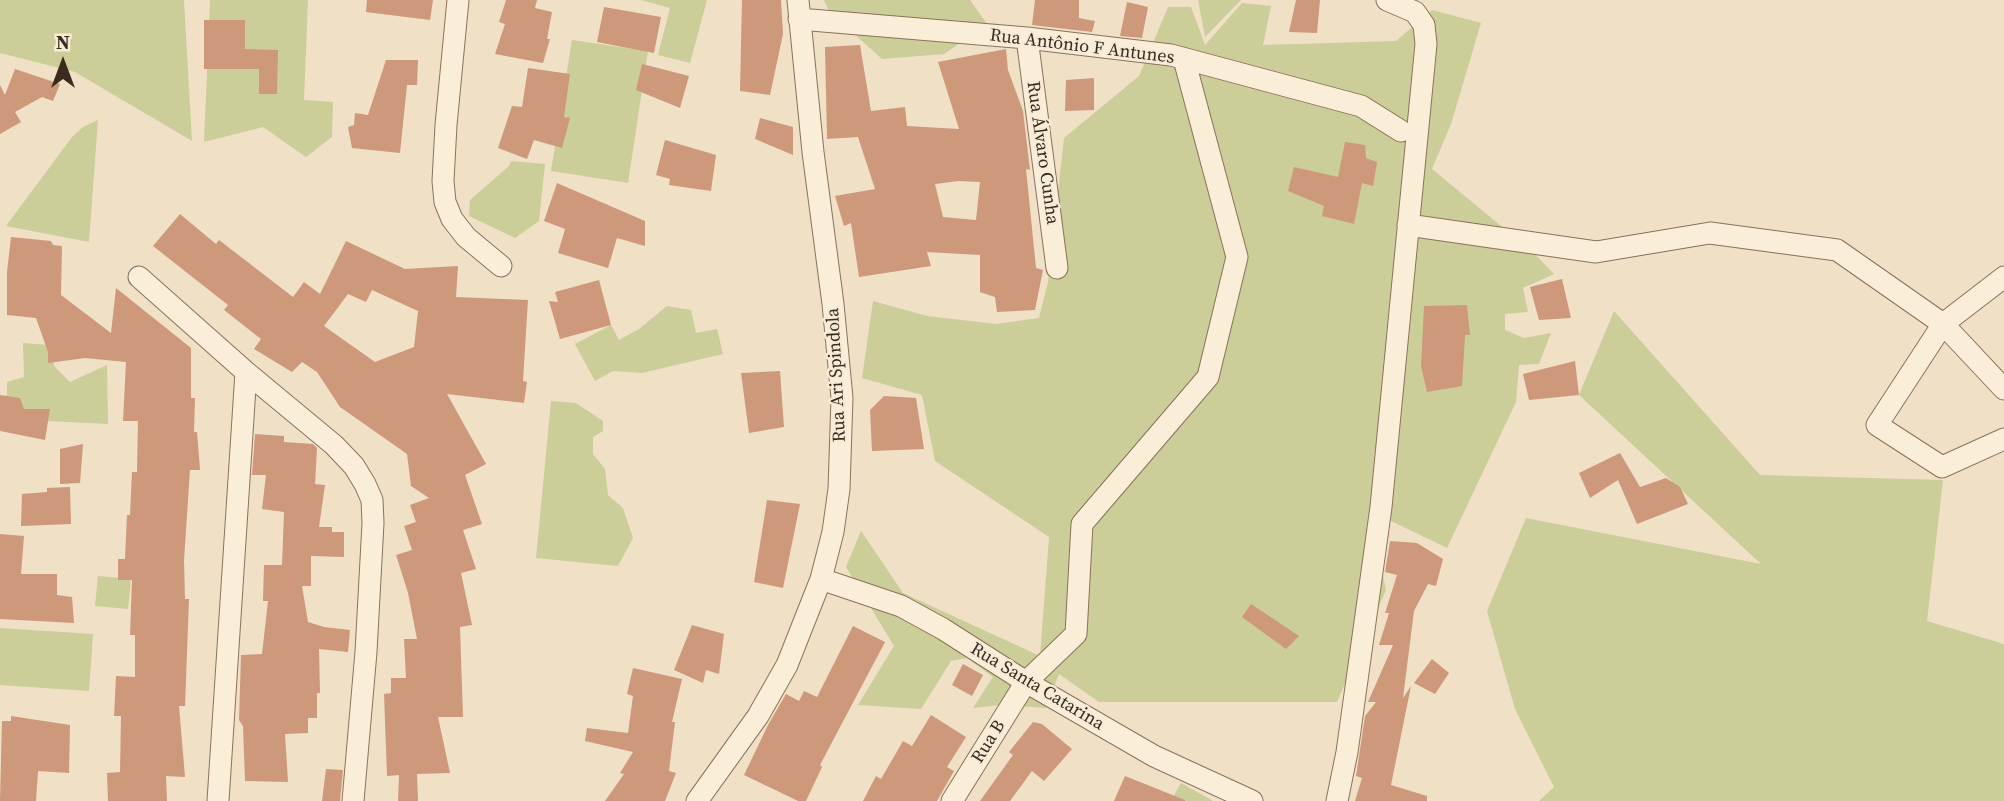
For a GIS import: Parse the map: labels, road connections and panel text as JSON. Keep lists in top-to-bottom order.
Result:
{
  "streets": {
    "street": [
      "Rua Antônio F Antunes",
      "Rua Álvaro Cunha",
      "Rua Ari Spindola",
      "Rua Santa Catarina",
      "Rua B"
    ]
  },
  "crossings": [
    ["Rua Antônio F Antunes", "Rua Álvaro Cunha"],
    ["Rua Antônio F Antunes", "Rua Ari Spindola"],
    ["Rua Antônio F Antunes", "Rua B"],
    ["Rua Ari Spindola", "Rua Santa Catarina"],
    ["Rua Santa Catarina", "Rua B"]
  ],
  "north": "top"
}
